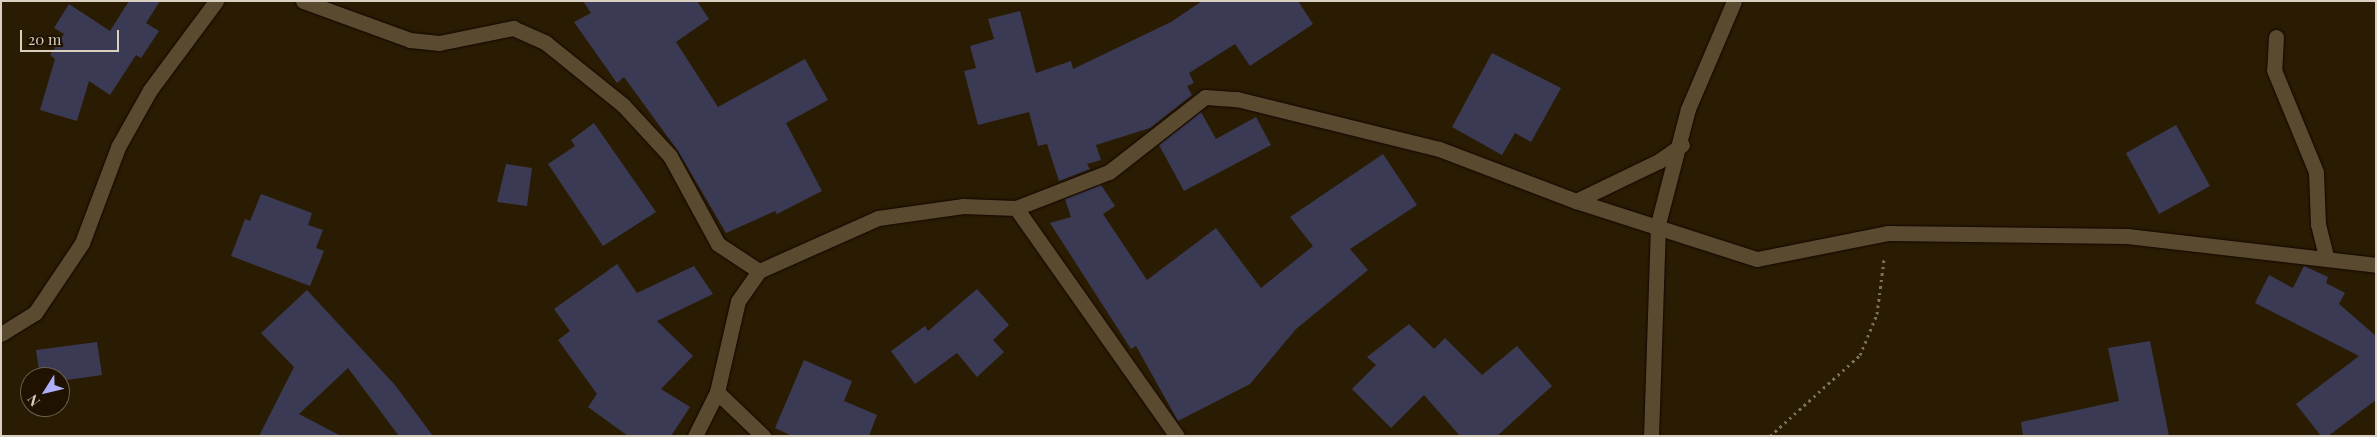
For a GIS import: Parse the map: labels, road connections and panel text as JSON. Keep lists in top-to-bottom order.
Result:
{
  "scale_bar": "20 m",
  "north": "bottom left"
}
